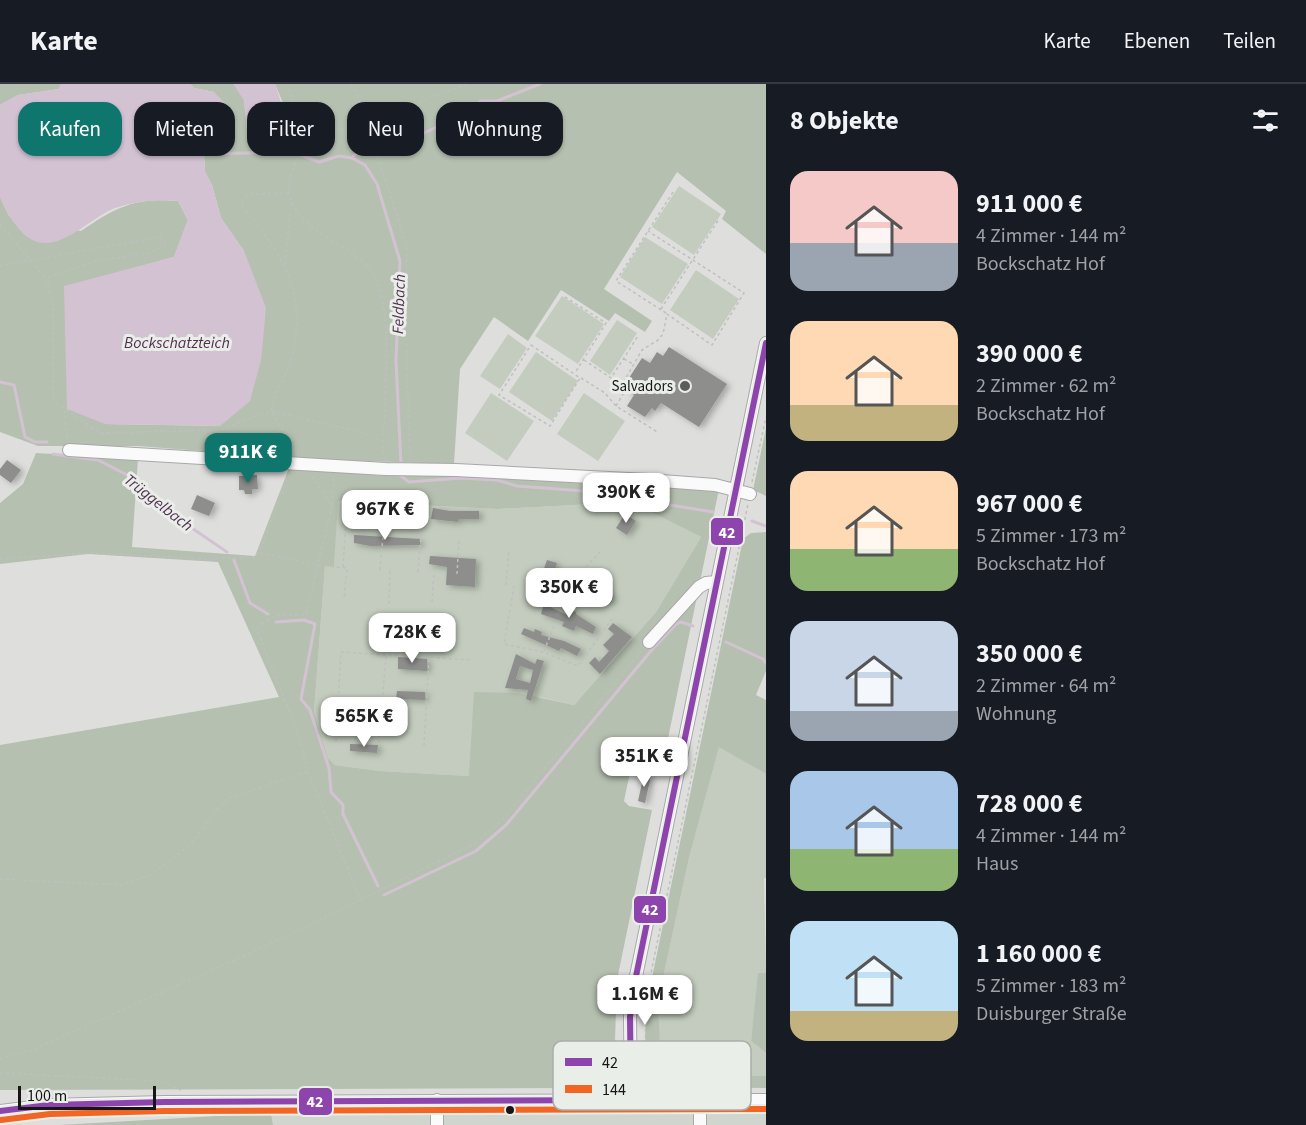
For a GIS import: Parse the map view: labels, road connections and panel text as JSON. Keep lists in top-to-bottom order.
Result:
{
  "water": ["Feldbach", "Bockschatzteich", "Trüggelbach"],
  "places": ["Salvadors"],
  "lines": ["transit line 42", "transit line 144"],
  "legend": ["42", "144"],
  "scale_bar": "100 m",
  "page": {
    "header": "Karte",
    "nav": ["Karte", "Ebenen", "Teilen"],
    "heading": "8 Objekte",
    "chip": [
      "Kaufen",
      "Mieten",
      "Filter",
      "Neu",
      "Wohnung"
    ],
    "list": [
      {
        "name": "911 000 €",
        "note": "4 Zimmer · 144 m² · Bockschatz Hof"
      },
      {
        "name": "390 000 €",
        "note": "2 Zimmer · 62 m² · Bockschatz Hof"
      },
      {
        "name": "967 000 €",
        "note": "5 Zimmer · 173 m² · Bockschatz Hof"
      },
      {
        "name": "350 000 €",
        "note": "2 Zimmer · 64 m² · Wohnung"
      },
      {
        "name": "728 000 €",
        "note": "4 Zimmer · 144 m² · Haus"
      },
      {
        "name": "1 160 000 €",
        "note": "5 Zimmer · 183 m² · Duisburger Straße"
      }
    ],
    "price": [
      "911K €",
      "390K €",
      "967K €",
      "350K €",
      "728K €",
      "565K €",
      "351K €",
      "1.16M €"
    ],
    "scale": "100 m"
  }
}
